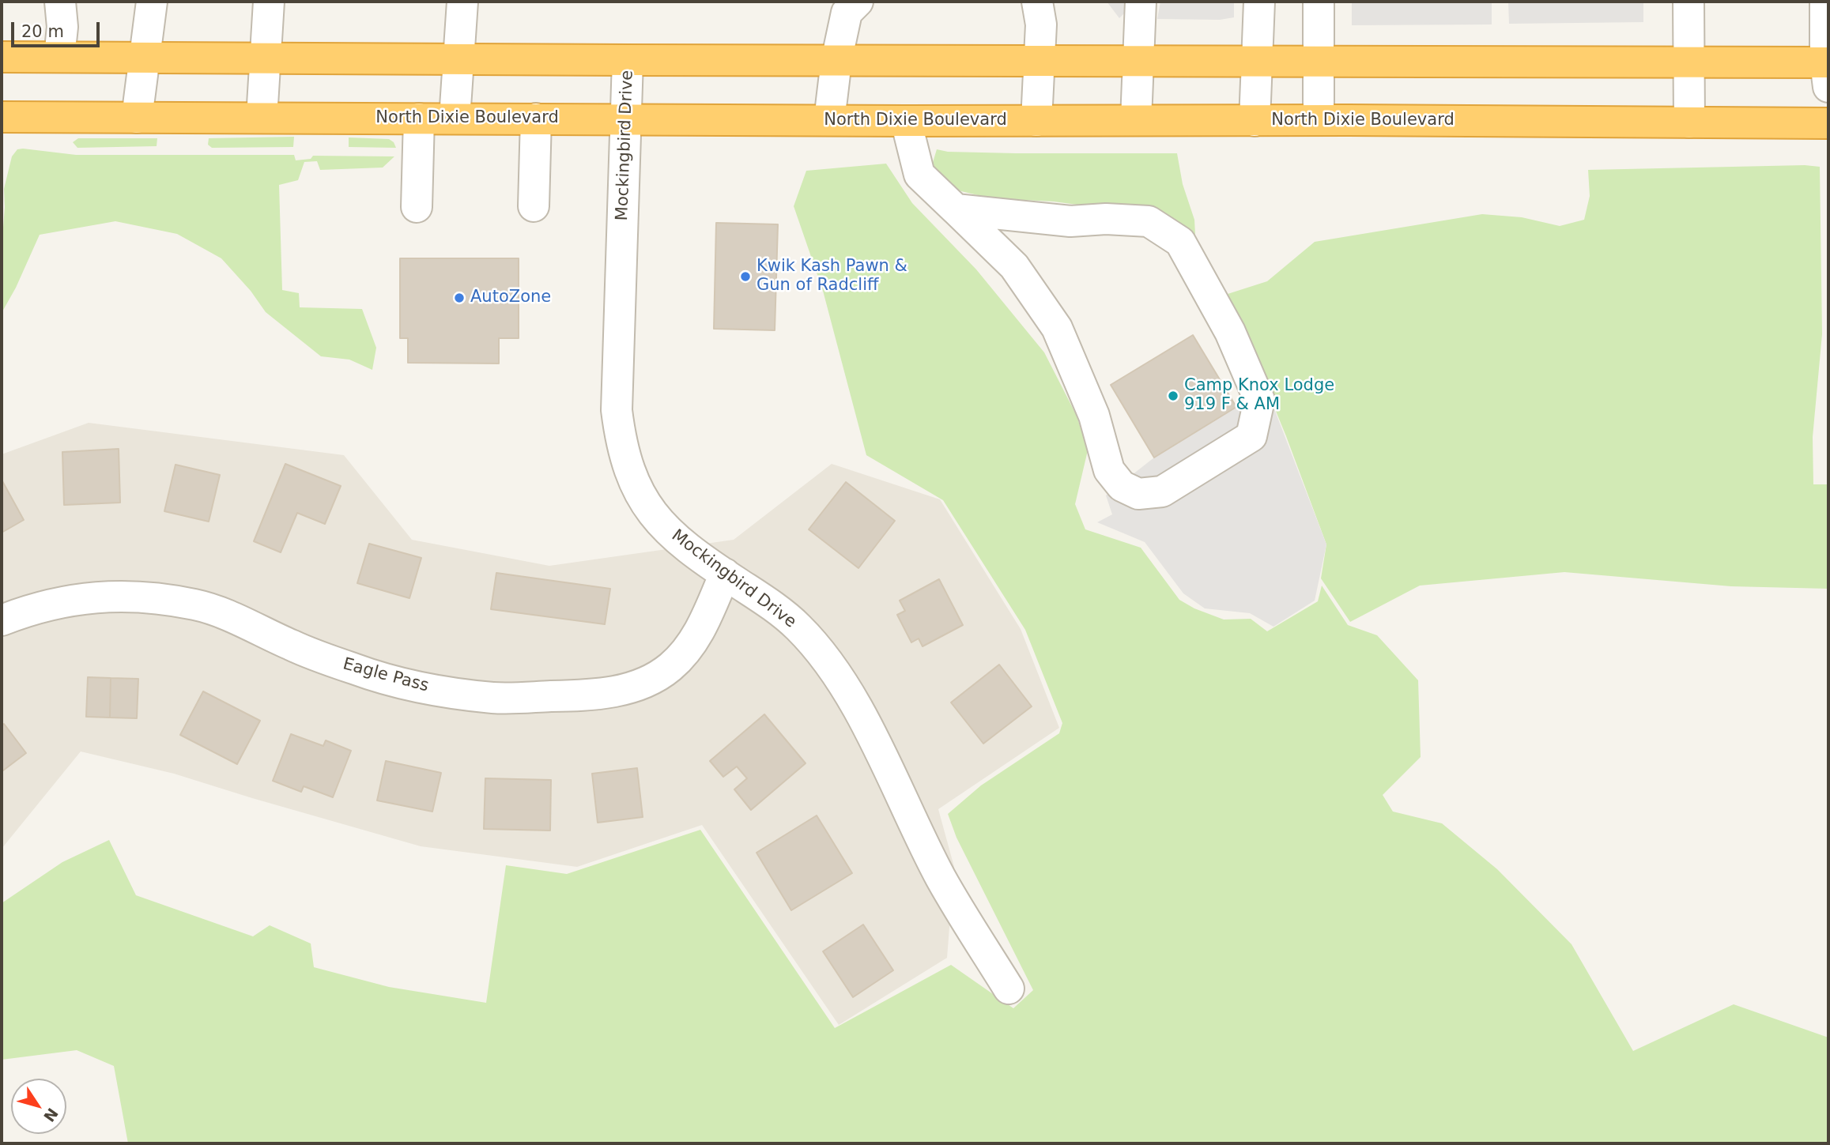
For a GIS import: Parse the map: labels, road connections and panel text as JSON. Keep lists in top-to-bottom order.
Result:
{
  "streets": {
    "highway": ["North Dixie Boulevard"],
    "street": ["Mockingbird Drive", "Eagle Pass"]
  },
  "crossings": [
    ["North Dixie Boulevard", "Mockingbird Drive"],
    ["Mockingbird Drive", "Eagle Pass"]
  ],
  "places": ["Kwik Kash Pawn & Gun of Radcliff", "AutoZone", "Camp Knox Lodge 919 F & AM"],
  "scale_bar": "20 m",
  "north": "bottom right"
}
